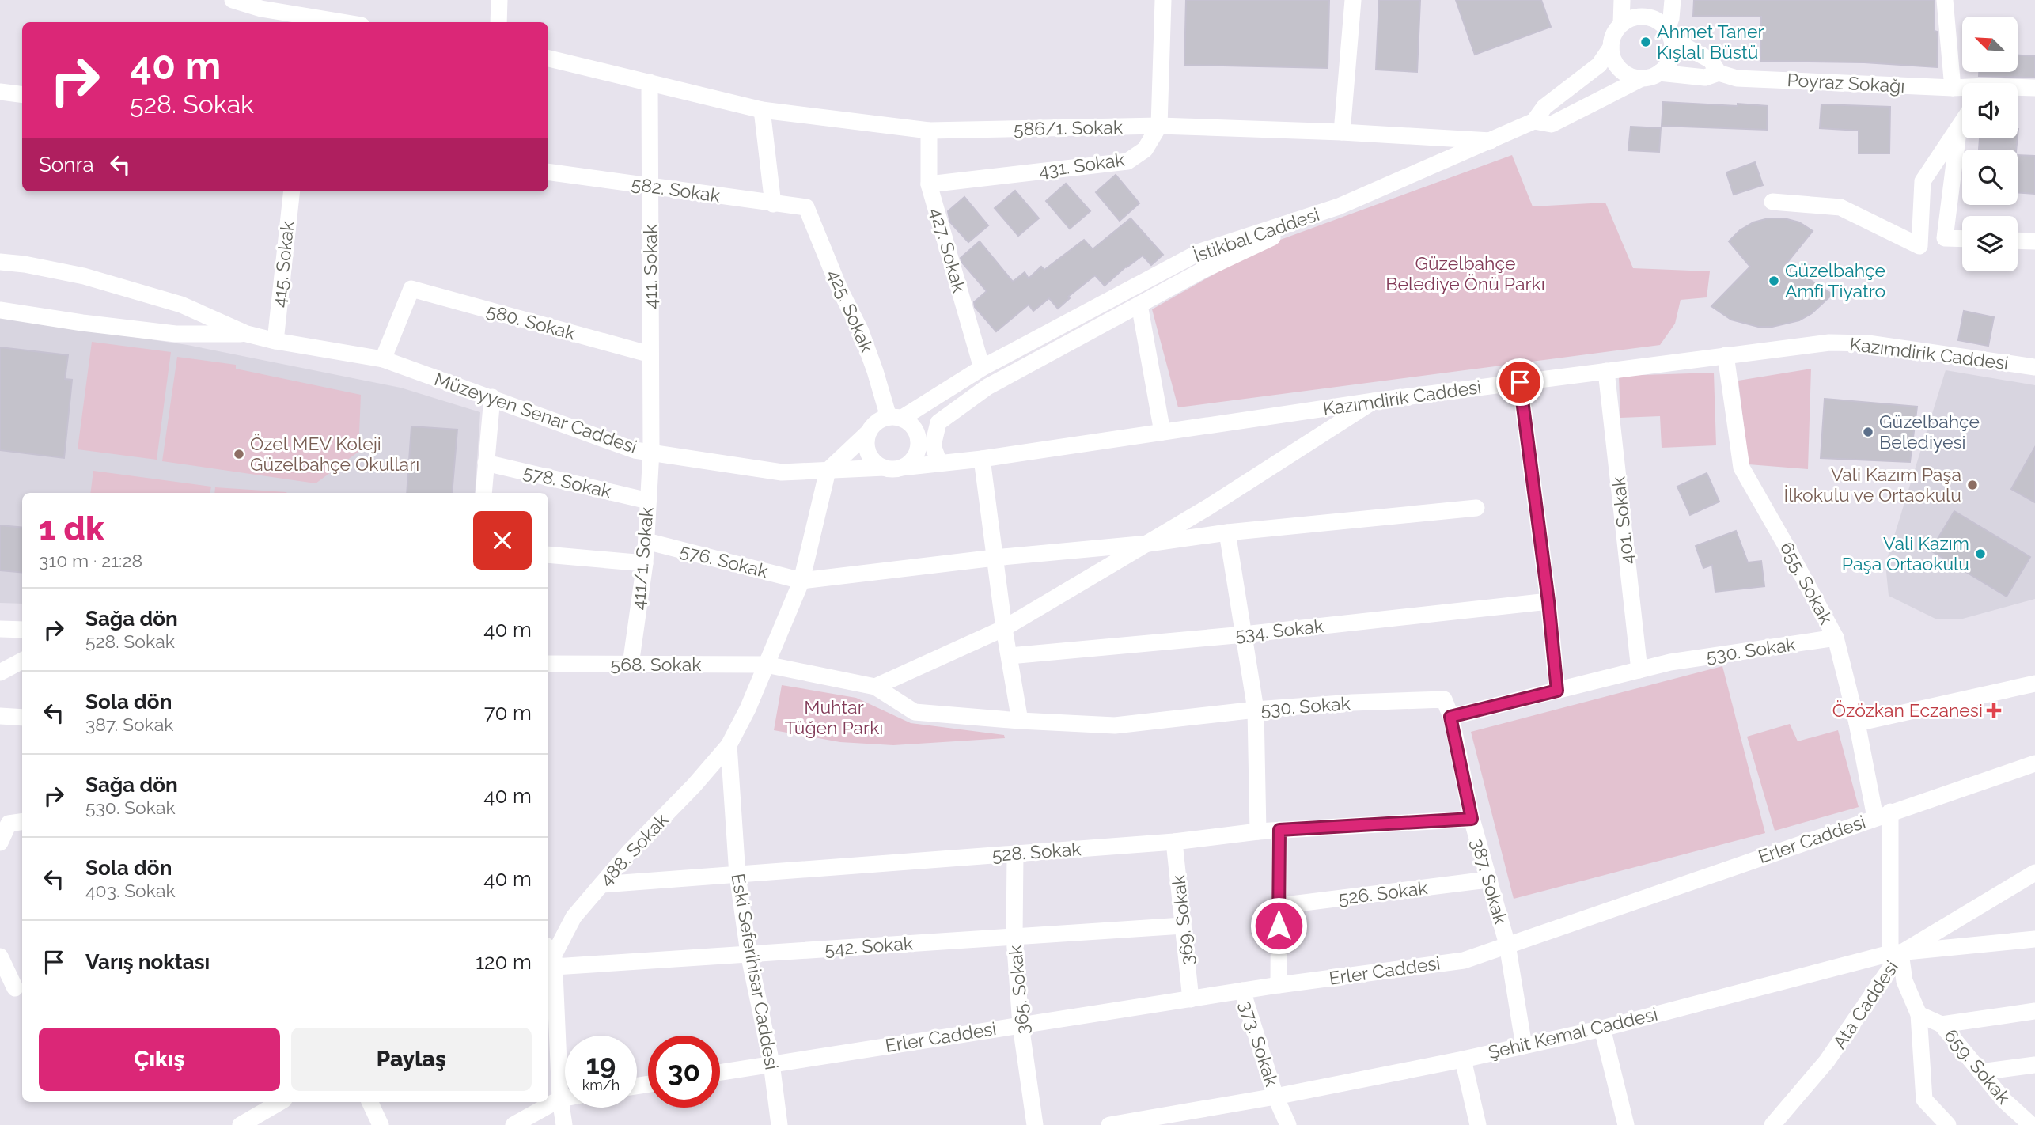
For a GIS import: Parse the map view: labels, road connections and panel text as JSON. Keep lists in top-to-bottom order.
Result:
{
  "streets": {
    "street": [
      "Poyraz Sokağı",
      "586/1. Sokak",
      "431. Sokak",
      "582. Sokak",
      "İstikbal Caddesi",
      "427. Sokak",
      "415. Sokak",
      "411. Sokak",
      "425. Sokak",
      "580. Sokak",
      "Kazımdirik Caddesi",
      "Müzeyyen Senar Caddesi",
      "578. Sokak",
      "401. Sokak",
      "411/1. Sokak",
      "576. Sokak",
      "655. Sokak",
      "534. Sokak",
      "530. Sokak",
      "568. Sokak",
      "Erler Caddesi",
      "488. Sokak",
      "528. Sokak",
      "387. Sokak",
      "526. Sokak",
      "369. Sokak",
      "542. Sokak",
      "Eski Seferihisar Caddesi",
      "365. Sokak",
      "Ata Caddesi",
      "Şehit Kemal Caddesi",
      "373. Sokak",
      "659. Sokak"
    ]
  },
  "crossings": [
    ["Poyraz Sokağı", "İstikbal Caddesi"],
    ["586/1. Sokak", "431. Sokak"],
    ["586/1. Sokak", "İstikbal Caddesi"],
    ["586/1. Sokak", "427. Sokak"],
    ["586/1. Sokak", "411. Sokak"],
    ["431. Sokak", "427. Sokak"],
    ["582. Sokak", "411. Sokak"],
    ["582. Sokak", "425. Sokak"],
    ["İstikbal Caddesi", "427. Sokak"],
    ["İstikbal Caddesi", "425. Sokak"],
    ["İstikbal Caddesi", "Kazımdirik Caddesi"],
    ["İstikbal Caddesi", "Müzeyyen Senar Caddesi"],
    ["415. Sokak", "Müzeyyen Senar Caddesi"],
    ["411. Sokak", "580. Sokak"],
    ["411. Sokak", "Müzeyyen Senar Caddesi"],
    ["411. Sokak", "411/1. Sokak"],
    ["425. Sokak", "Kazımdirik Caddesi"],
    ["425. Sokak", "Müzeyyen Senar Caddesi"],
    ["580. Sokak", "Müzeyyen Senar Caddesi"],
    ["Kazımdirik Caddesi", "Müzeyyen Senar Caddesi"],
    ["Kazımdirik Caddesi", "401. Sokak"],
    ["Kazımdirik Caddesi", "655. Sokak"],
    ["Müzeyyen Senar Caddesi", "411/1. Sokak"],
    ["578. Sokak", "411/1. Sokak"],
    ["401. Sokak", "530. Sokak"],
    ["411/1. Sokak", "576. Sokak"],
    ["411/1. Sokak", "568. Sokak"],
    ["655. Sokak", "530. Sokak"],
    ["655. Sokak", "Erler Caddesi"],
    ["655. Sokak", "Ata Caddesi"],
    ["655. Sokak", "Şehit Kemal Caddesi"],
    ["655. Sokak", "659. Sokak"],
    ["530. Sokak", "568. Sokak"],
    ["530. Sokak", "387. Sokak"],
    ["Erler Caddesi", "387. Sokak"],
    ["Erler Caddesi", "369. Sokak"],
    ["Erler Caddesi", "Eski Seferihisar Caddesi"],
    ["Erler Caddesi", "365. Sokak"],
    ["Erler Caddesi", "373. Sokak"],
    ["488. Sokak", "528. Sokak"],
    ["488. Sokak", "542. Sokak"],
    ["488. Sokak", "Eski Seferihisar Caddesi"],
    ["528. Sokak", "387. Sokak"],
    ["528. Sokak", "369. Sokak"],
    ["528. Sokak", "Eski Seferihisar Caddesi"],
    ["528. Sokak", "365. Sokak"],
    ["387. Sokak", "526. Sokak"],
    ["387. Sokak", "Şehit Kemal Caddesi"],
    ["369. Sokak", "542. Sokak"],
    ["542. Sokak", "Eski Seferihisar Caddesi"],
    ["542. Sokak", "365. Sokak"],
    ["Ata Caddesi", "Şehit Kemal Caddesi"],
    ["Şehit Kemal Caddesi", "373. Sokak"]
  ],
  "parks": ["Güzelbahçe Belediye Önü Parkı", "Muhtar Tüğen Parkı"],
  "places": {
    "other": [
      "Ahmet Taner Kışlalı Büstü",
      "Güzelbahçe Amfi Tiyatro",
      "Güzelbahçe Belediyesi",
      "Özel MEV Koleji Güzelbahçe Okulları",
      "Vali Kazım Paşa İlkokulu ve Ortaokulu",
      "Vali Kazım Paşa Ortaokulu"
    ],
    "health": ["Özözkan Eczanesi"]
  },
  "north": "top left",
  "page": {
    "turn": ["40 m", "528. Sokak"],
    "then": "Sonra",
    "heading": ["1 dk", "310 m · 21:28"],
    "list": [
      {
        "name": "Sağa dön",
        "note": "528. Sokak",
        "value": "40 m"
      },
      {
        "name": "Sola dön",
        "note": "387. Sokak",
        "value": "70 m"
      },
      {
        "name": "Sağa dön",
        "note": "530. Sokak",
        "value": "40 m"
      },
      {
        "name": "Sola dön",
        "note": "403. Sokak",
        "value": "40 m"
      },
      {
        "name": "Varış noktası",
        "value": "120 m"
      }
    ],
    "buttons": ["Çıkış", "Paylaş"],
    "speed": "19 km/h",
    "limit": "30"
  }
}
